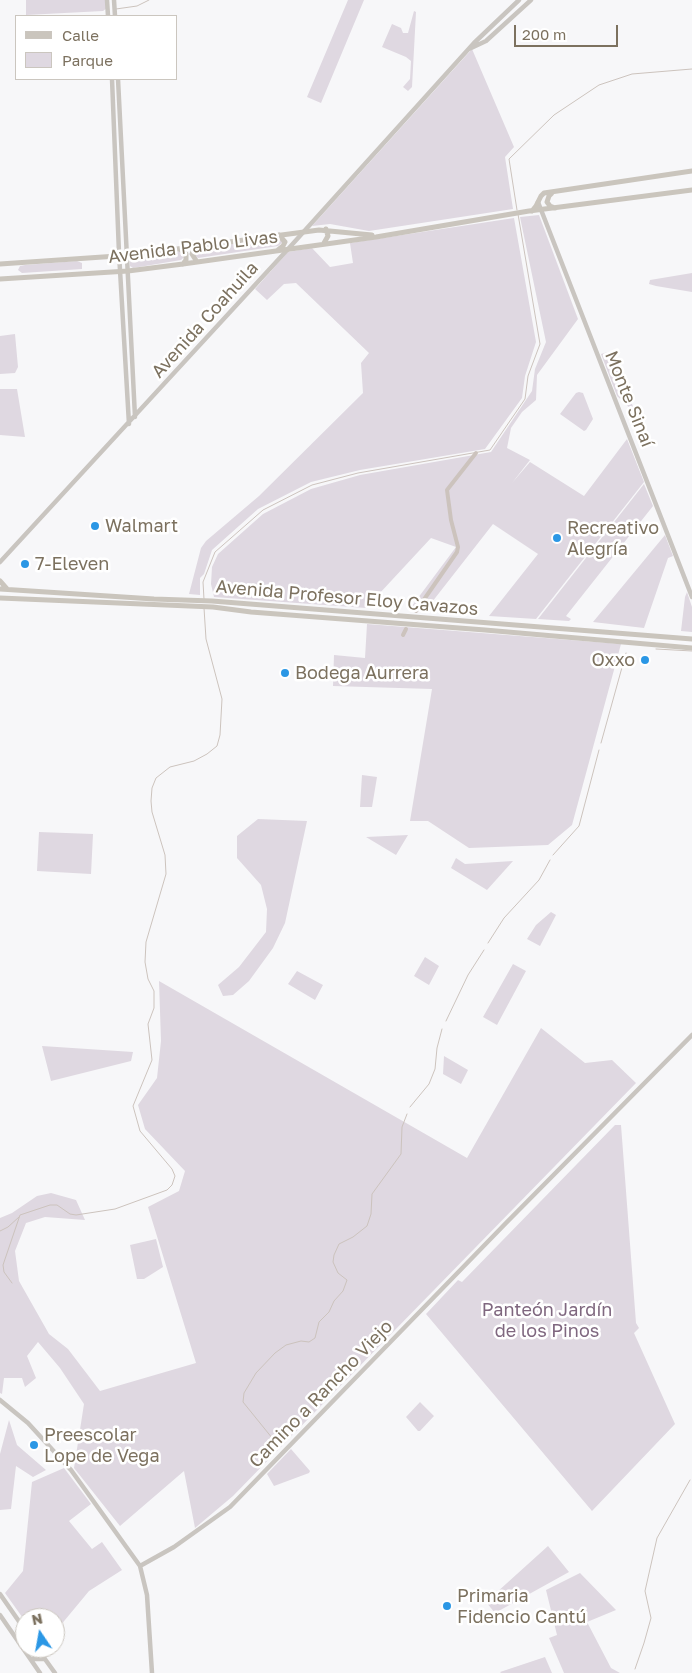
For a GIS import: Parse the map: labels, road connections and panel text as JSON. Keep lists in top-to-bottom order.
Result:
{
  "streets": {
    "main road": ["Avenida Pablo Livas", "Avenida Profesor Eloy Cavazos"],
    "street": ["Avenida Coahuila", "Monte Sinaí", "Camino a Rancho Viejo"]
  },
  "crossings": [
    ["Avenida Pablo Livas", "Avenida Coahuila"],
    ["Avenida Pablo Livas", "Monte Sinaí"]
  ],
  "parks": ["Panteón Jardín de los Pinos"],
  "places": [
    "Walmart",
    "Recreativo Alegría",
    "7-Eleven",
    "Oxxo",
    "Bodega Aurrera",
    "Preescolar Lope de Vega",
    "Primaria Fidencio Cantú"
  ],
  "legend": ["Calle", "Parque"],
  "scale_bar": "200 m",
  "north": "top"
}
